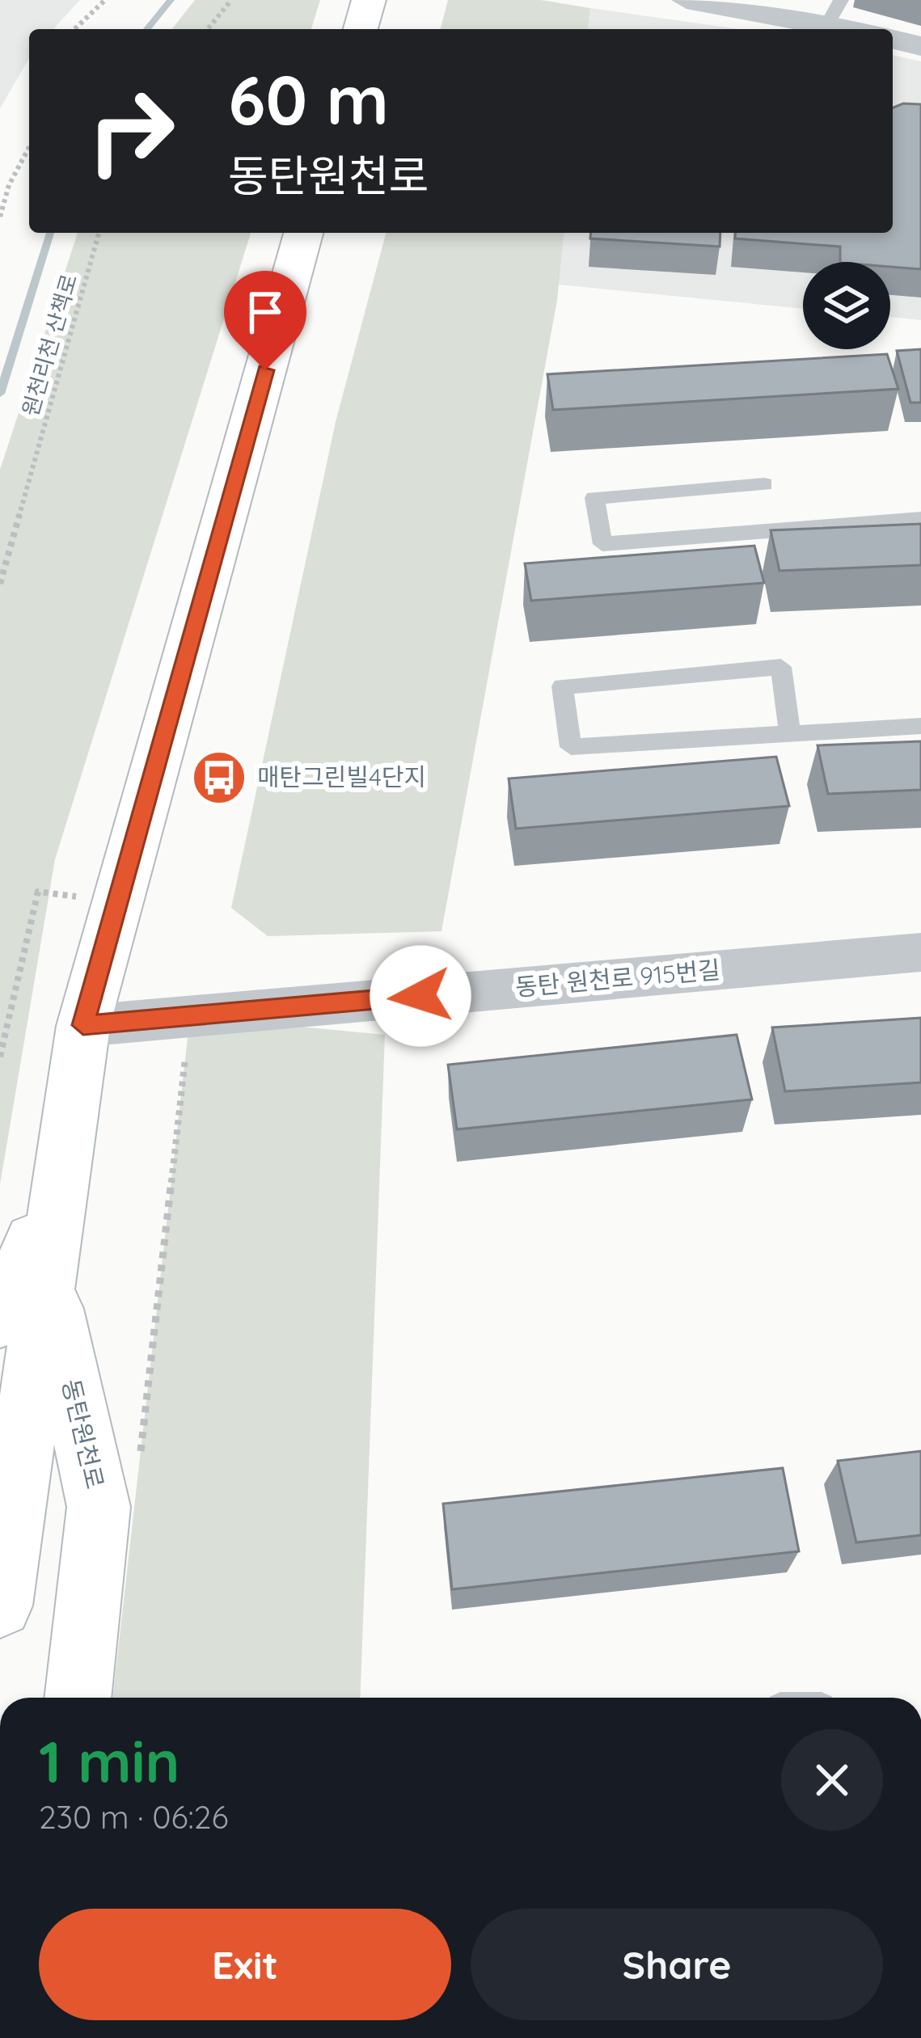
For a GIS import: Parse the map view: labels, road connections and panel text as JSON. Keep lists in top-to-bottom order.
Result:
{
  "streets": {
    "main road": ["동탄원천로"],
    "street": ["동탄 원천로 915번길"],
    "path": ["원천리천 산책로"]
  },
  "crossings": [
    ["동탄 원천로 915번길", "동탄원천로"]
  ],
  "places": {
    "bus stop": ["매탄그린빌4단지"]
  },
  "page": {
    "turn": ["60 m", "동탄원천로"],
    "heading": ["1 min", "230 m · 06:26"],
    "buttons": ["Exit", "Share"]
  }
}
